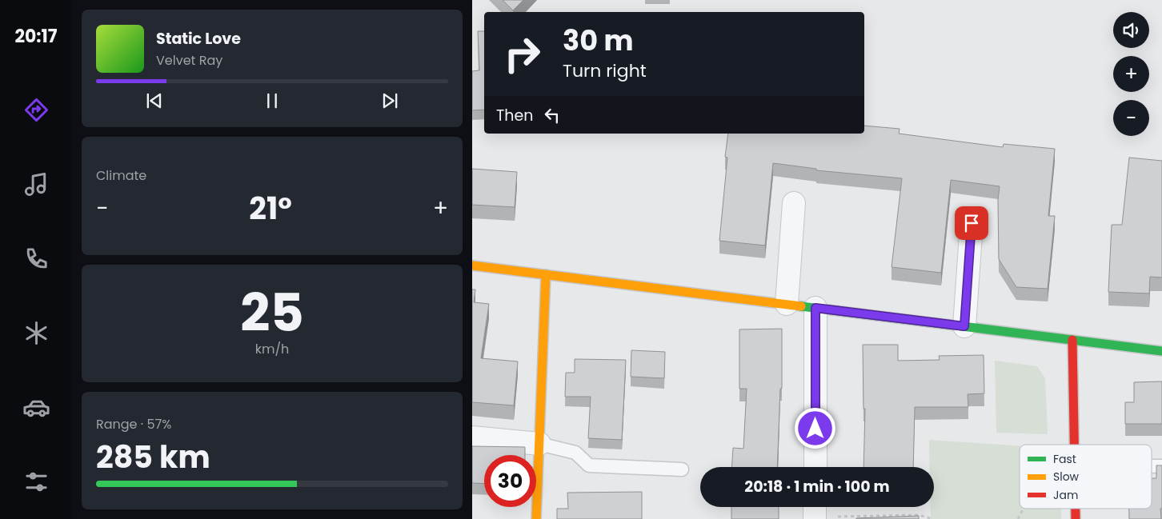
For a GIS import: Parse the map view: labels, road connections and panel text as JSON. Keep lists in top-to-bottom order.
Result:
{
  "legend": ["Fast", "Slow", "Jam"],
  "page": {
    "tabs": "20:17",
    "map_buttons": ["+", "−"],
    "turn": ["30 m", "Turn right"],
    "song": ["Static Love", "Velvet Ray"],
    "then": "Then",
    "tile": [
      "Climate",
      ["25", "km/h"],
      ["Range · 57%", "285 km"]
    ],
    "heat": ["−", "21°", "+"],
    "limit": "30",
    "trip": "20:18 · 1 min · 100 m"
  }
}
